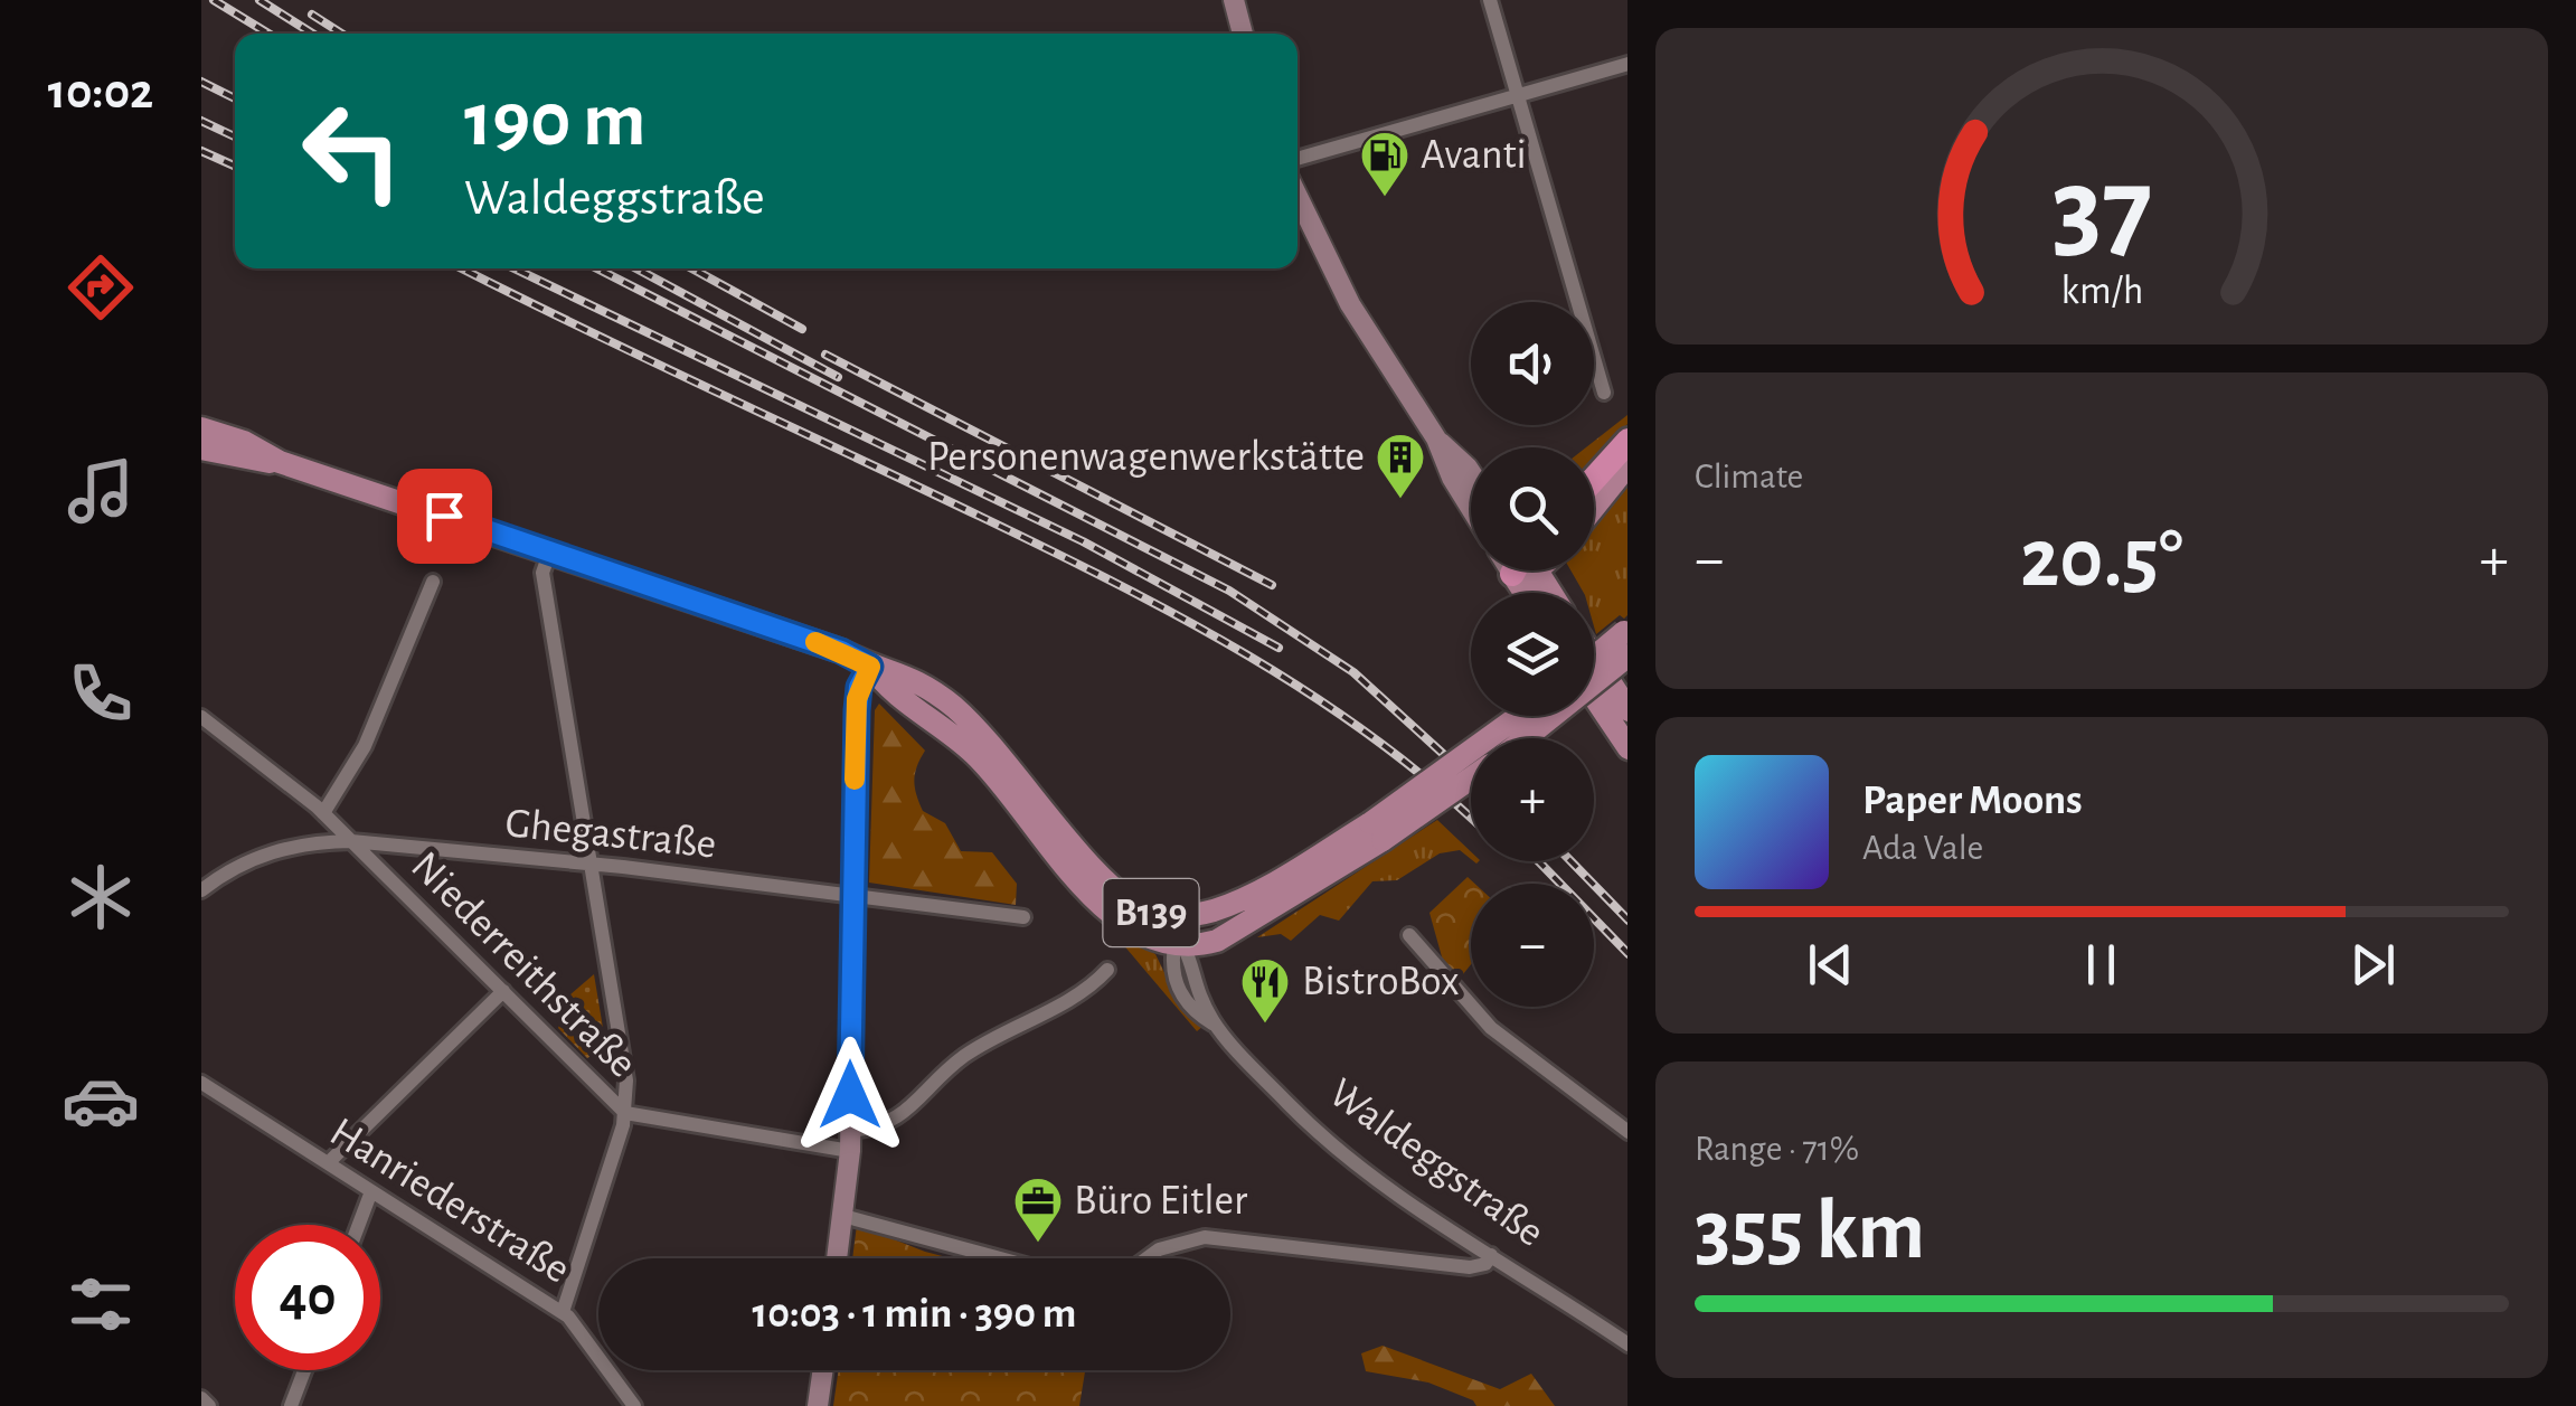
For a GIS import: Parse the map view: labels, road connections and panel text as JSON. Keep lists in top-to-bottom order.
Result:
{
  "streets": {
    "main road": ["B139"],
    "street": [
      "Ghegastraße",
      "Niederreithstraße",
      "Waldeggstraße",
      "Hanriederstraße"
    ]
  },
  "crossings": [
    ["Ghegastraße", "Niederreithstraße"],
    ["B139", "Waldeggstraße"]
  ],
  "places": {
    "fuel station": ["Avanti"],
    "building": ["Personenwagenwerkstätte"],
    "restaurant": ["BistroBox"],
    "office": ["Büro Eitler"]
  },
  "page": {
    "tabs": "10:02",
    "turn": ["190 m", "Waldeggstraße"],
    "map_buttons": ["+", "−"],
    "tile": [
      "Climate",
      ["Range · 71%", "355 km"]
    ],
    "heat": ["−", "20.5°", "+"],
    "song": ["Paper Moons", "Ada Vale"],
    "limit": "40",
    "trip": "10:03 · 1 min · 390 m",
    "gauge": ["37", "km/h"]
  }
}
